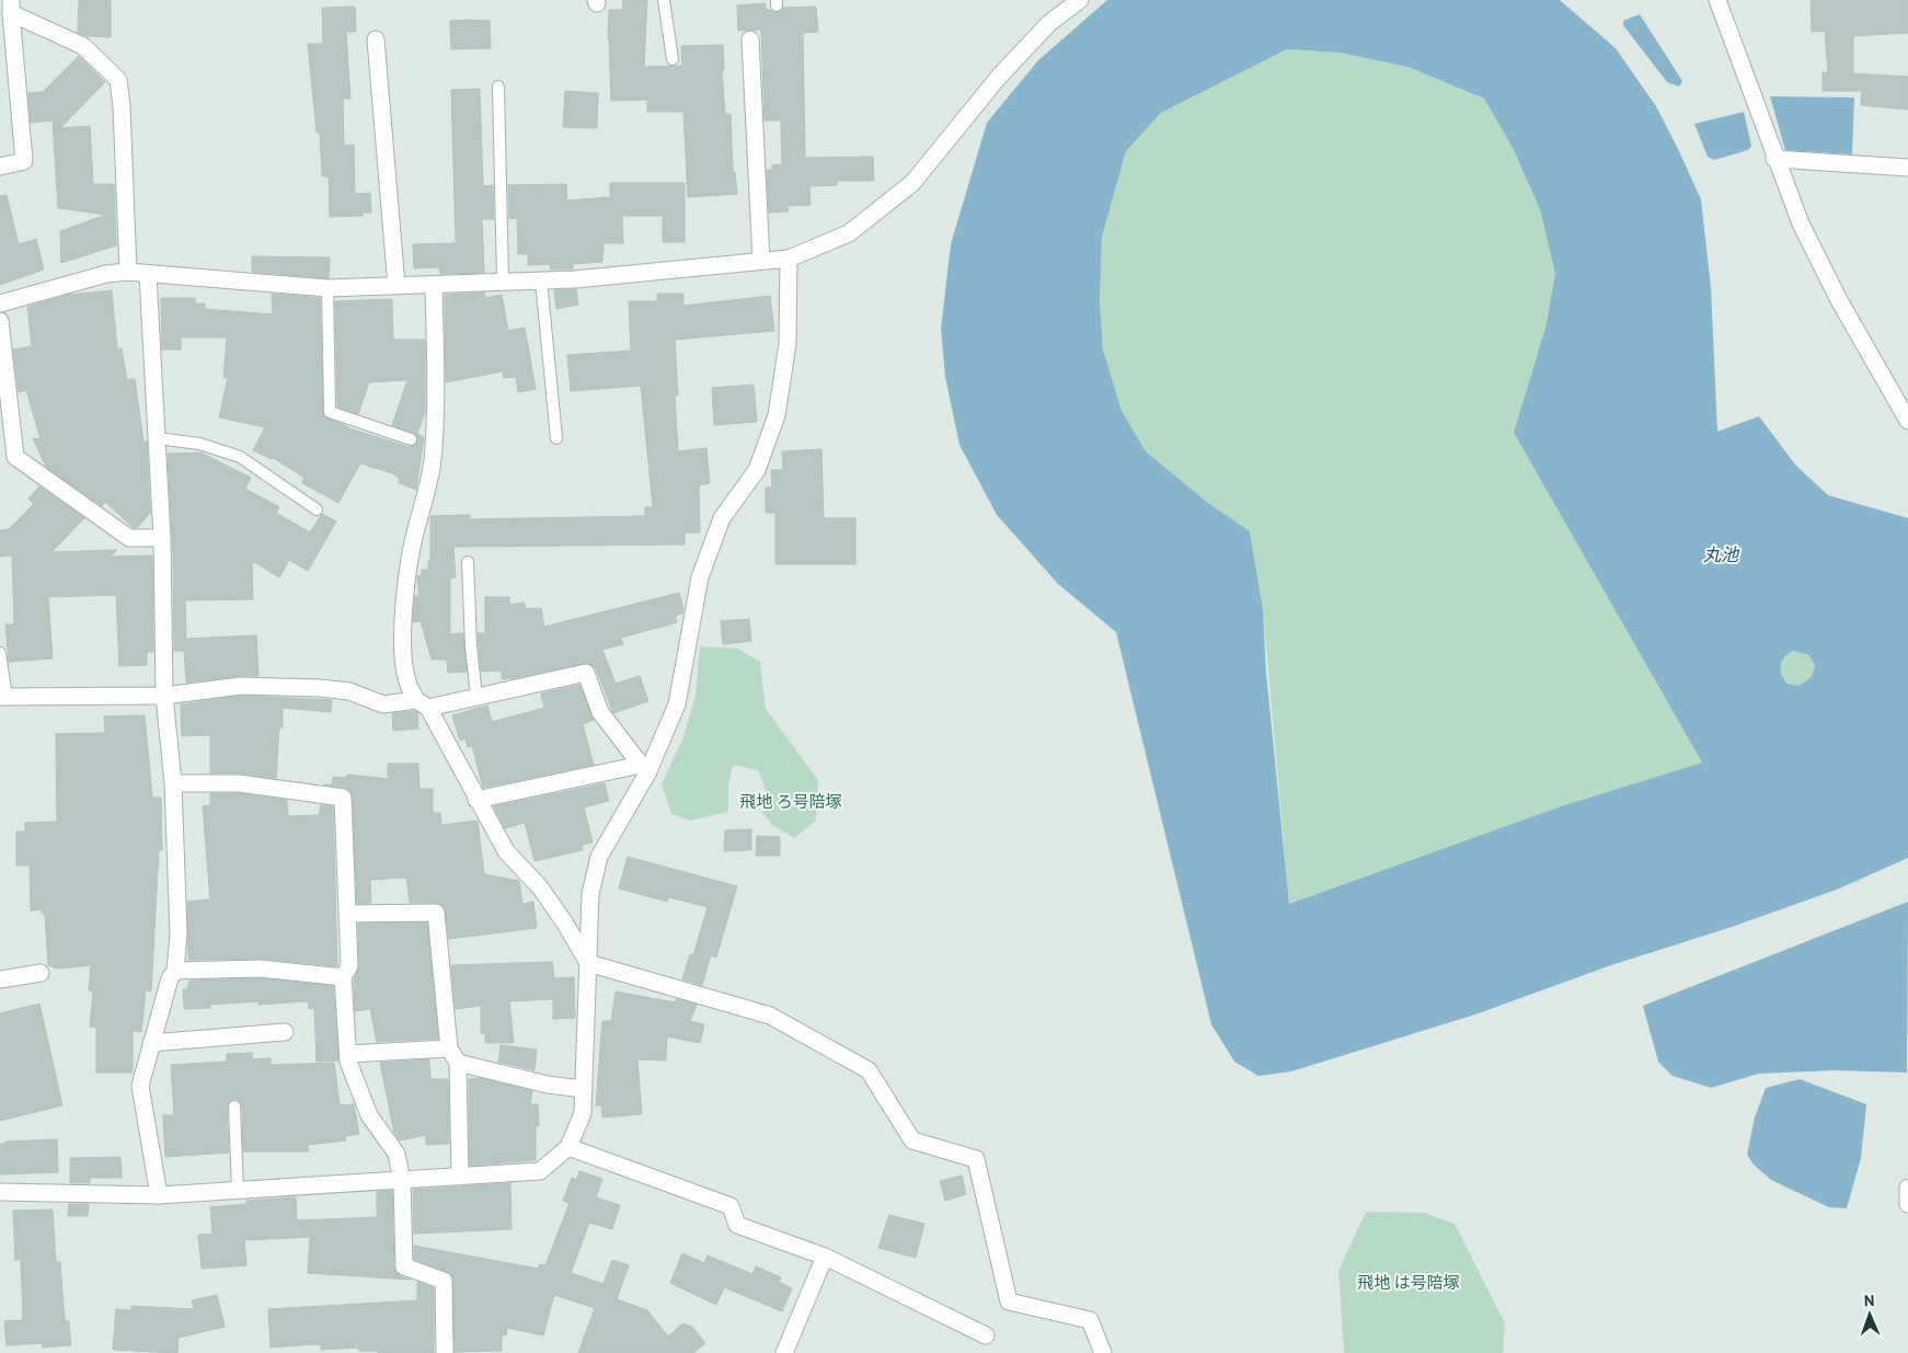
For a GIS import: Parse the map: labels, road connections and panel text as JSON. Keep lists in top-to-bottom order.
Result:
{
  "water": ["丸池"],
  "parks": ["飛地 ろ号陪塚", "飛地 は号陪塚"],
  "north": "top"
}
